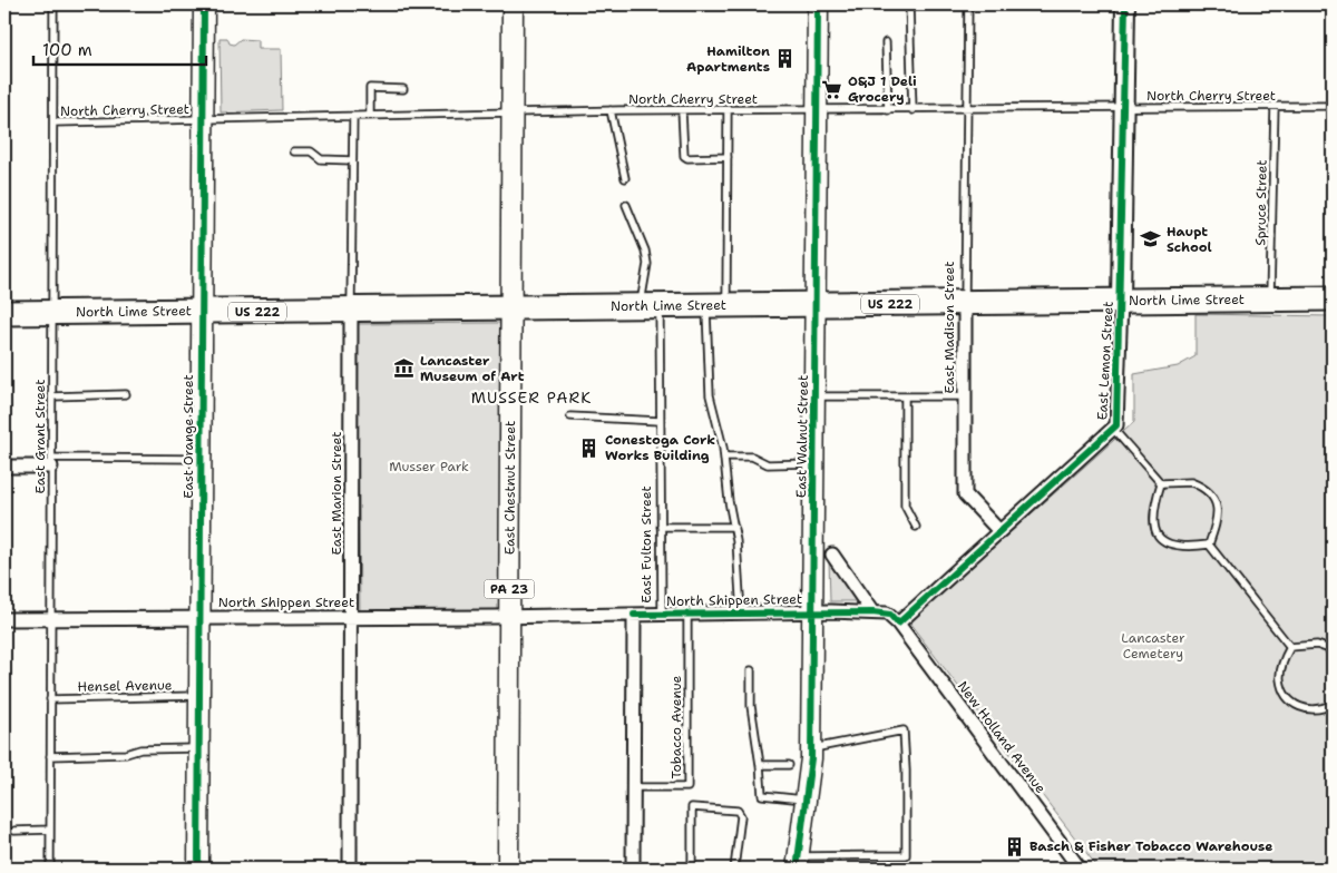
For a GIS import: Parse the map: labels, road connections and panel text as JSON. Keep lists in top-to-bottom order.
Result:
{
  "streets": {
    "highway": ["North Lime Street", "US 222"],
    "main road": [
      "East Orange Street",
      "East Walnut Street",
      "East Chestnut Street",
      "PA 23"
    ],
    "street": [
      "East Madison Street",
      "East Lemon Street",
      "East Marion Street",
      "East Fulton Street",
      "North Shippen Street",
      "New Holland Avenue"
    ],
    "lane": [
      "North Cherry Street",
      "Spruce Street",
      "East Grant Street",
      "Hensel Avenue",
      "Tobacco Avenue"
    ]
  },
  "crossings": [
    ["North Cherry Street", "Spruce Street"],
    ["North Cherry Street", "East Madison Street"],
    ["North Cherry Street", "East Lemon Street"],
    ["North Cherry Street", "East Grant Street"],
    ["North Cherry Street", "East Orange Street"],
    ["North Cherry Street", "East Walnut Street"],
    ["North Cherry Street", "East Chestnut Street"],
    ["North Cherry Street", "East Marion Street"],
    ["Spruce Street", "North Lime Street"],
    ["North Lime Street", "East Madison Street"],
    ["North Lime Street", "East Lemon Street"],
    ["North Lime Street", "East Grant Street"],
    ["North Lime Street", "East Orange Street"],
    ["North Lime Street", "East Walnut Street"],
    ["North Lime Street", "East Chestnut Street"],
    ["North Lime Street", "East Marion Street"],
    ["North Lime Street", "East Fulton Street"],
    ["East Madison Street", "East Lemon Street"],
    ["East Lemon Street", "North Shippen Street"],
    ["East Lemon Street", "New Holland Avenue"],
    ["East Grant Street", "North Shippen Street"],
    ["East Grant Street", "Hensel Avenue"],
    ["East Orange Street", "North Shippen Street"],
    ["East Orange Street", "Hensel Avenue"],
    ["East Walnut Street", "North Shippen Street"],
    ["East Chestnut Street", "North Shippen Street"],
    ["East Marion Street", "North Shippen Street"],
    ["East Fulton Street", "North Shippen Street"],
    ["East Fulton Street", "Tobacco Avenue"],
    ["North Shippen Street", "Tobacco Avenue"],
    ["North Shippen Street", "New Holland Avenue"]
  ],
  "districts": ["MUSSER PARK"],
  "parks": ["Musser Park", "Lancaster Cemetery"],
  "places": {
    "building": ["Hamilton Apartments", "Conestoga Cork Works Building", "Basch & Fisher Tobacco Warehouse"],
    "supermarket": ["O&J 1 Deli Grocery"],
    "school or university": ["Haupt School"],
    "museum": ["Lancaster Museum of Art"]
  },
  "scale_bar": "100 m"
}
